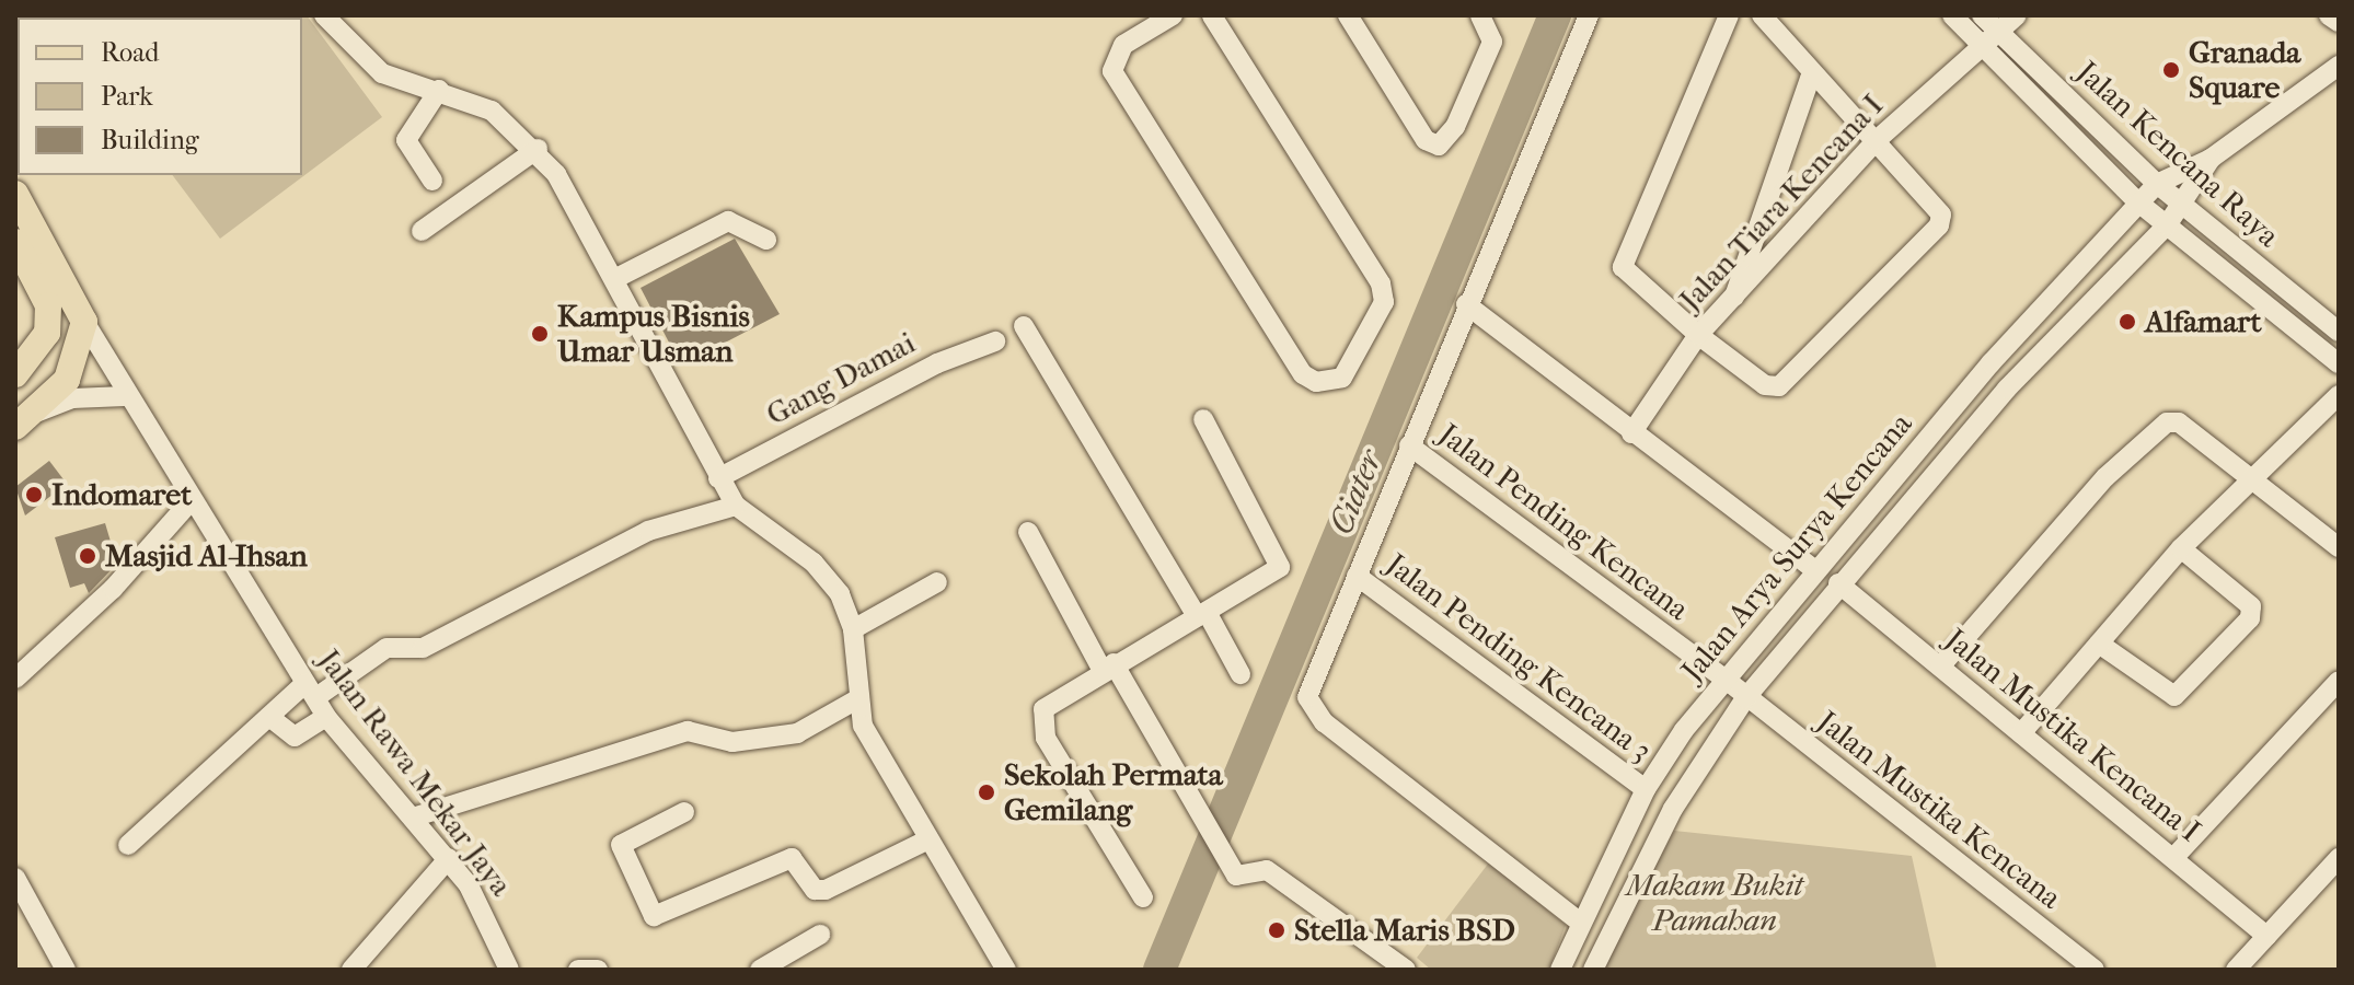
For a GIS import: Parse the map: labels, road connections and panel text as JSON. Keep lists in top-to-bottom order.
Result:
{
  "streets": {
    "street": [
      "Jalan Kencana Raya",
      "Jalan Tiara Kencana I",
      "Gang Damai",
      "Jalan Pending Kencana",
      "Jalan Arya Surya Kencana",
      "Jalan Pending Kencana 3",
      "Jalan Mustika Kencana I",
      "Jalan Rawa Mekar Jaya",
      "Jalan Mustika Kencana"
    ]
  },
  "crossings": [
    ["Jalan Kencana Raya", "Jalan Tiara Kencana I"],
    ["Jalan Kencana Raya", "Jalan Arya Surya Kencana"],
    ["Jalan Pending Kencana", "Jalan Arya Surya Kencana"],
    ["Jalan Pending Kencana", "Jalan Mustika Kencana"],
    ["Jalan Arya Surya Kencana", "Jalan Pending Kencana 3"],
    ["Jalan Arya Surya Kencana", "Jalan Mustika Kencana I"],
    ["Jalan Arya Surya Kencana", "Jalan Mustika Kencana"]
  ],
  "water": ["Ciater"],
  "parks": ["Makam Bukit Pamahan"],
  "places": [
    "Granada Square",
    "Alfamart",
    "Kampus Bisnis Umar Usman",
    "Indomaret",
    "Masjid Al-Ihsan",
    "Sekolah Permata Gemilang",
    "Stella Maris BSD"
  ],
  "legend": ["Road", "Park", "Building"]
}
